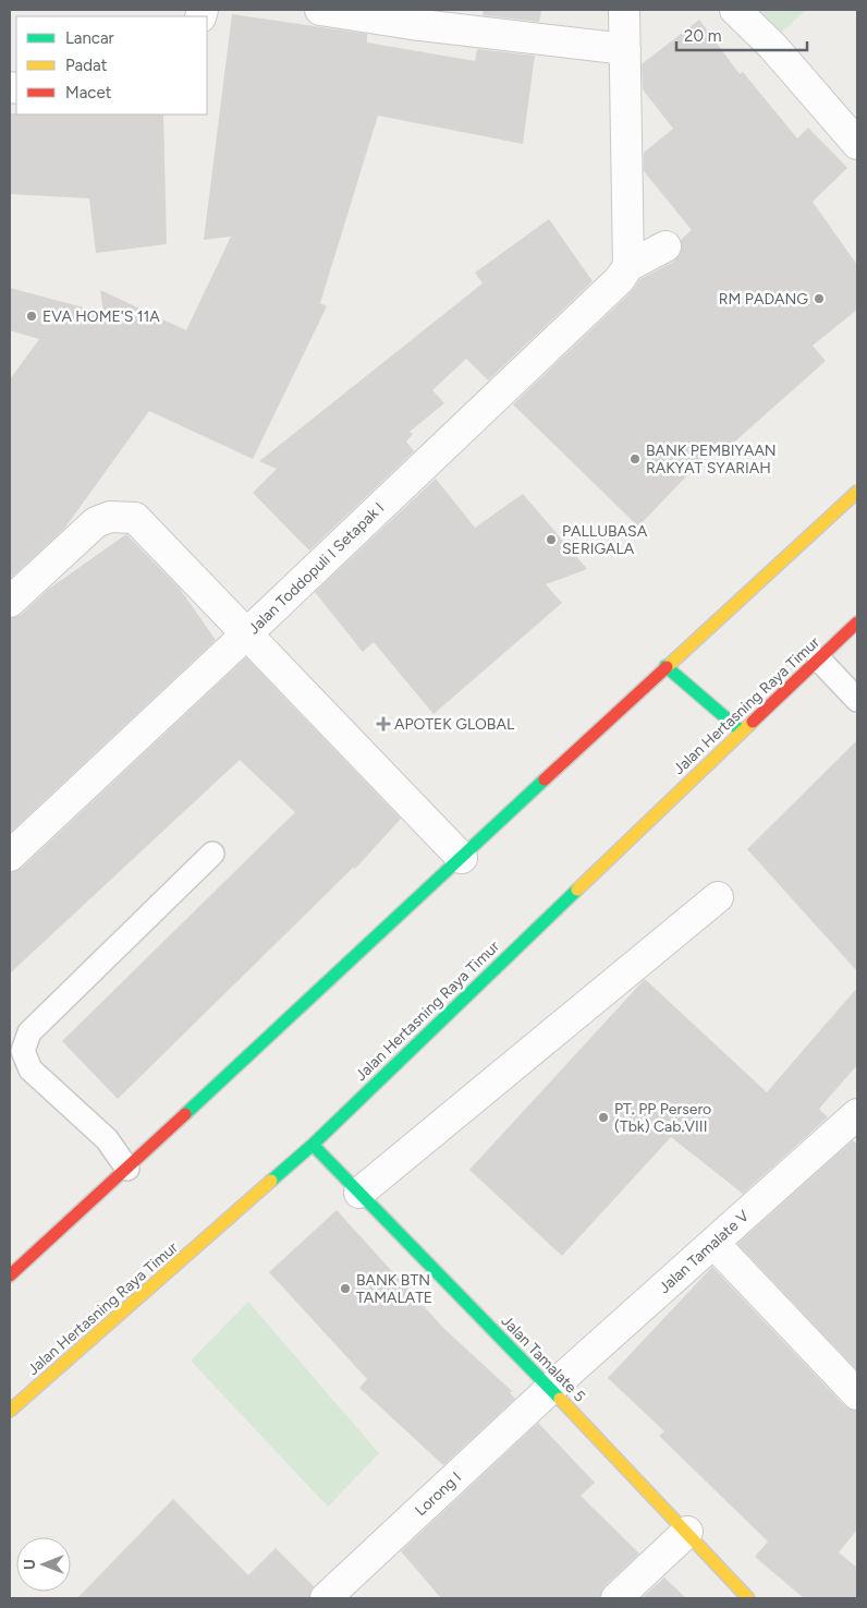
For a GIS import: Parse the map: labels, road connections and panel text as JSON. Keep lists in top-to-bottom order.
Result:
{
  "streets": {
    "main road": ["Jalan Hertasning Raya Timur", "Jalan Tamalate 5"],
    "street": ["Jalan Toddopuli I Setapak I", "Jalan Tamalate V", "Lorong I"]
  },
  "crossings": [
    ["Jalan Hertasning Raya Timur", "Jalan Tamalate 5"],
    ["Jalan Tamalate V", "Jalan Tamalate 5"],
    ["Jalan Tamalate V", "Lorong I"],
    ["Jalan Tamalate 5", "Lorong I"]
  ],
  "places": {
    "other": [
      "RM PADANG",
      "EVA HOME'S 11A",
      "BANK PEMBIYAAN RAKYAT SYARIAH",
      "PALLUBASA SERIGALA",
      "PT. PP Persero (Tbk) Cab.VIII",
      "BANK BTN TAMALATE"
    ],
    "health": ["APOTEK GLOBAL"]
  },
  "legend": ["Lancar", "Padat", "Macet"],
  "scale_bar": "20 m",
  "north": "left"
}
